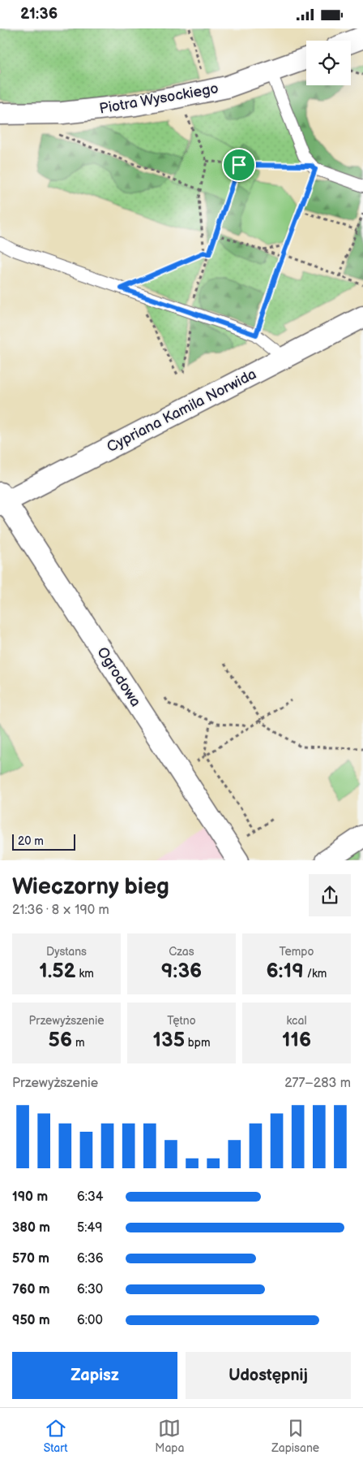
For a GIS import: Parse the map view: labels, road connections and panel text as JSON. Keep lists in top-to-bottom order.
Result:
{
  "streets": {
    "street": ["Piotra Wysockiego", "Cypriana Kamila Norwida", "Ogrodowa"]
  },
  "crossings": [
    ["Cypriana Kamila Norwida", "Ogrodowa"]
  ],
  "scale_bar": "20 m",
  "page": {
    "status": "21:36",
    "scale": "20 m",
    "heading": ["Wieczorny bieg", "21:36 · 8 × 190 m"],
    "stats": [
      ["Dystans", "1.52 km"],
      ["Czas", "9:36"],
      ["Tempo", "6:19 /km"],
      ["Przewyższenie", "56 m"],
      ["Tętno", "135 bpm"],
      ["kcal", "116"]
    ],
    "chart": ["Przewyższenie", "277–283 m"],
    "list": [
      {
        "name": "190 m",
        "note": "6:34"
      },
      {
        "name": "380 m",
        "note": "5:49"
      },
      {
        "name": "570 m",
        "note": "6:36"
      },
      {
        "name": "760 m",
        "note": "6:30"
      },
      {
        "name": "950 m",
        "note": "6:00"
      }
    ],
    "buttons": ["Zapisz", "Udostępnij"],
    "tabs": ["Start", "Mapa", "Zapisane"]
  }
}
